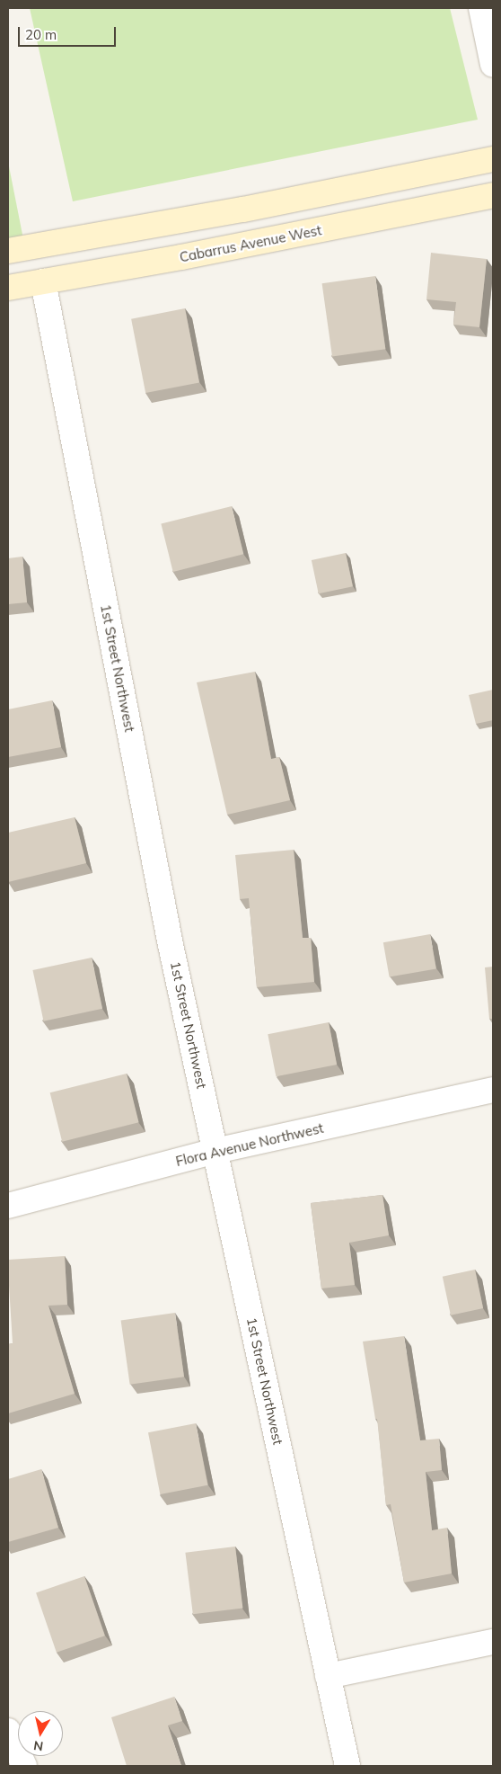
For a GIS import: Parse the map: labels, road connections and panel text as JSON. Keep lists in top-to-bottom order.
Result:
{
  "streets": {
    "main road": ["Cabarrus Avenue West"],
    "street": ["1st Street Northwest", "Flora Avenue Northwest"]
  },
  "crossings": [
    ["Cabarrus Avenue West", "1st Street Northwest"],
    ["1st Street Northwest", "Flora Avenue Northwest"]
  ],
  "scale_bar": "20 m",
  "north": "bottom"
}
